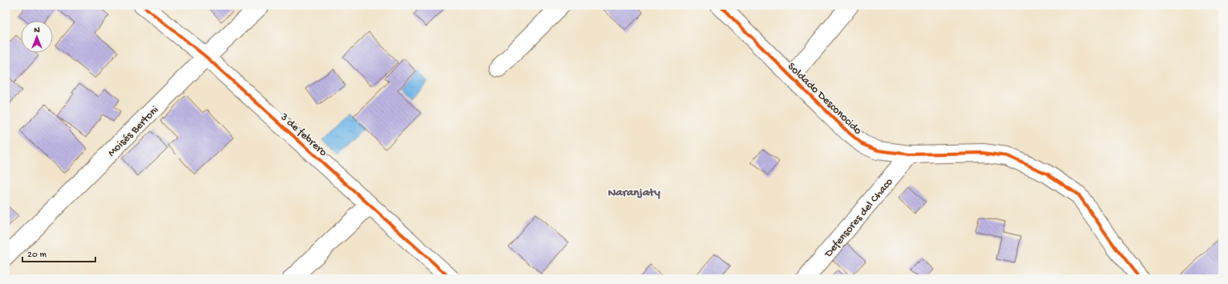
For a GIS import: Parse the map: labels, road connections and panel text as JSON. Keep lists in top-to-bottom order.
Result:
{
  "streets": {
    "street": [
      "Soldado Desconocido",
      "Moisés Bertoni",
      "3 de febrero",
      "Defensores del Chaco"
    ]
  },
  "crossings": [
    ["Soldado Desconocido", "Defensores del Chaco"],
    ["Moisés Bertoni", "3 de febrero"]
  ],
  "districts": ["Naranjaty"],
  "scale_bar": "20 m",
  "north": "top"
}
